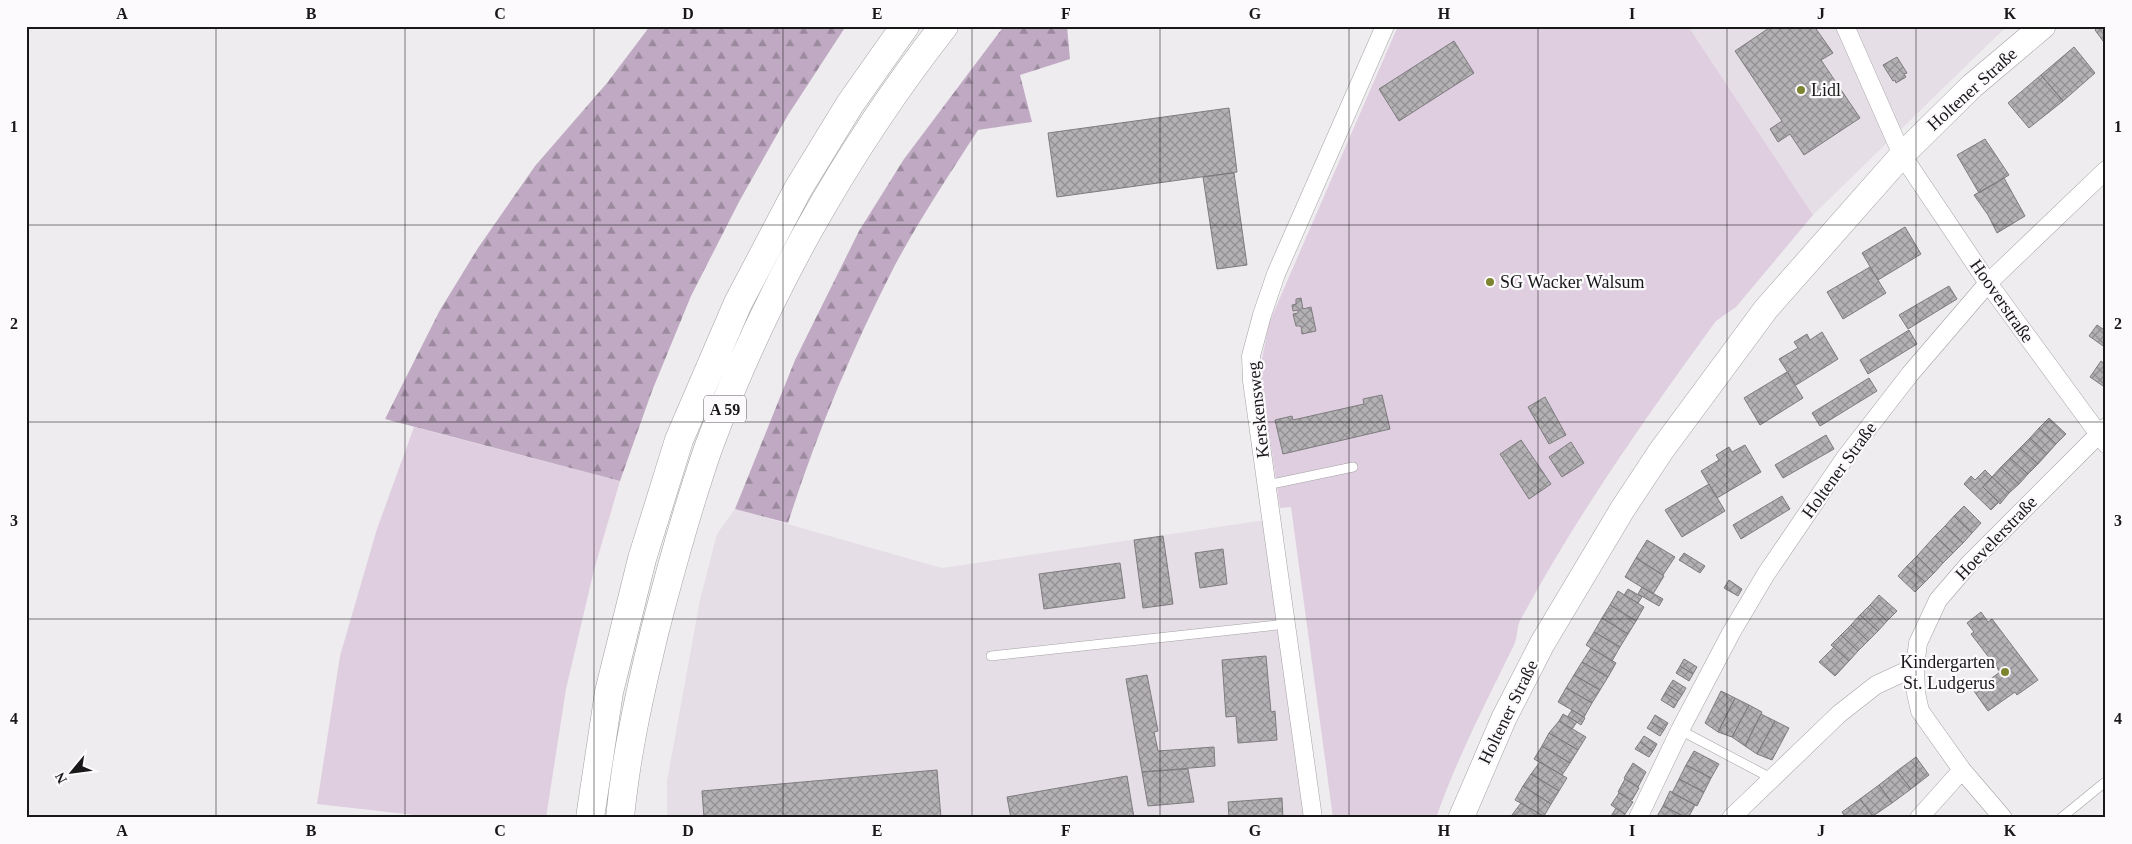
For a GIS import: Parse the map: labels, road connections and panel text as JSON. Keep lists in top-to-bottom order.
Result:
{
  "streets": {
    "highway": ["A 59"],
    "street": [
      "Holtener Straße",
      "Hooverstraße",
      "Kerskensweg",
      "Hoevelerstraße"
    ]
  },
  "crossings": [
    ["Holtener Straße", "Hooverstraße"],
    ["Hooverstraße", "Hoevelerstraße"]
  ],
  "places": ["Lidl", "SG Wacker Walsum", "Kindergarten St. Ludgerus"],
  "north": "bottom left",
  "grid": {
    "columns": [
      "A",
      "B",
      "C",
      "D",
      "E",
      "F",
      "G",
      "H",
      "I",
      "J",
      "K"
    ],
    "rows": [
      "1",
      "2",
      "3",
      "4"
    ]
  }
}
